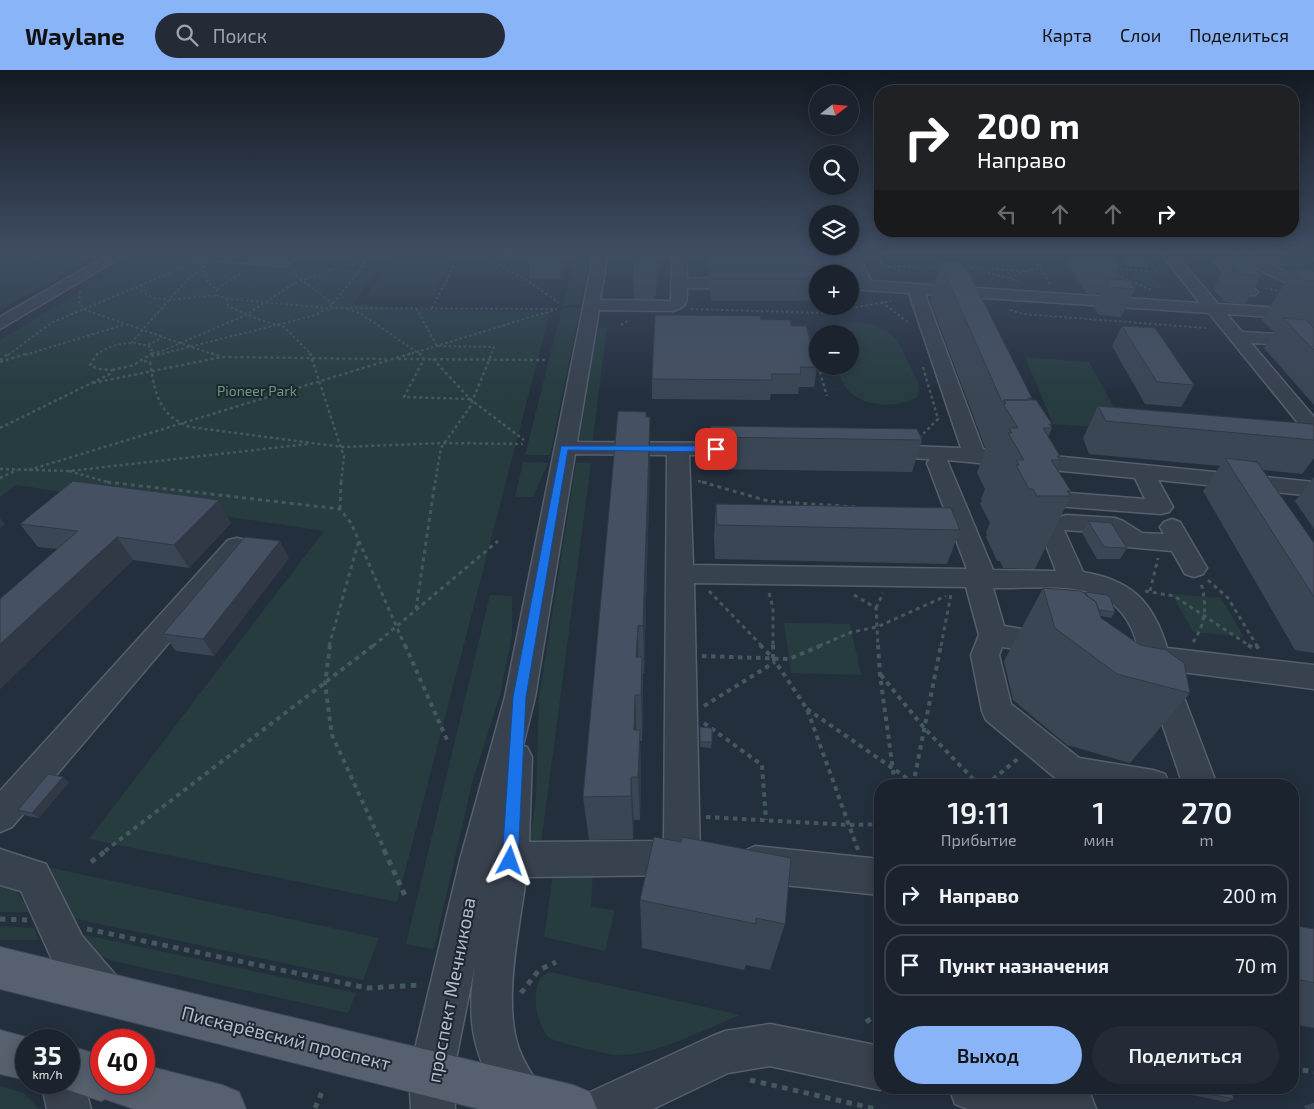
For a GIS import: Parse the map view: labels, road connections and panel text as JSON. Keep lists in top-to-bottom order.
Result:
{
  "streets": {
    "main road": ["Пискарёвский проспект"],
    "street": ["проспект Мечникова"]
  },
  "crossings": [
    ["проспект Мечникова", "Пискарёвский проспект"]
  ],
  "parks": ["Pioneer Park"],
  "north": "right",
  "page": {
    "header": "Waylane",
    "search": "Поиск",
    "nav": ["Карта", "Слои", "Поделиться"],
    "map_buttons": ["+", "−"],
    "turn": ["200 m", "Направо"],
    "eta": [
      "19:11",
      "Прибытие",
      "1",
      "мин",
      "270",
      "m"
    ],
    "list": [
      {
        "name": "Направо",
        "value": "200 m"
      },
      {
        "name": "Пункт назначения",
        "value": "70 m"
      }
    ],
    "buttons": ["Выход", "Поделиться"],
    "speed": "35 km/h",
    "limit": "40"
  }
}
